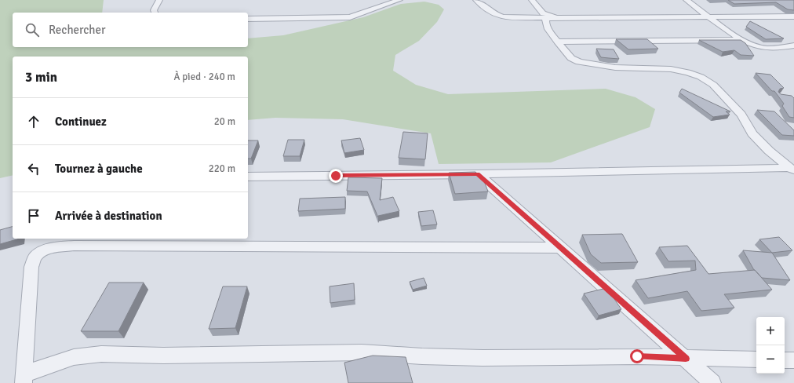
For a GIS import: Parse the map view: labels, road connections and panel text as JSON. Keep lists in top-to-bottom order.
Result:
{
  "page": {
    "search": "Rechercher",
    "heading": ["3 min", "À pied · 240 m"],
    "list": [
      ["Continuez", "20 m"],
      ["Tournez à gauche", "220 m"],
      "Arrivée à destination"
    ],
    "map_buttons": ["+", "−"]
  }
}
